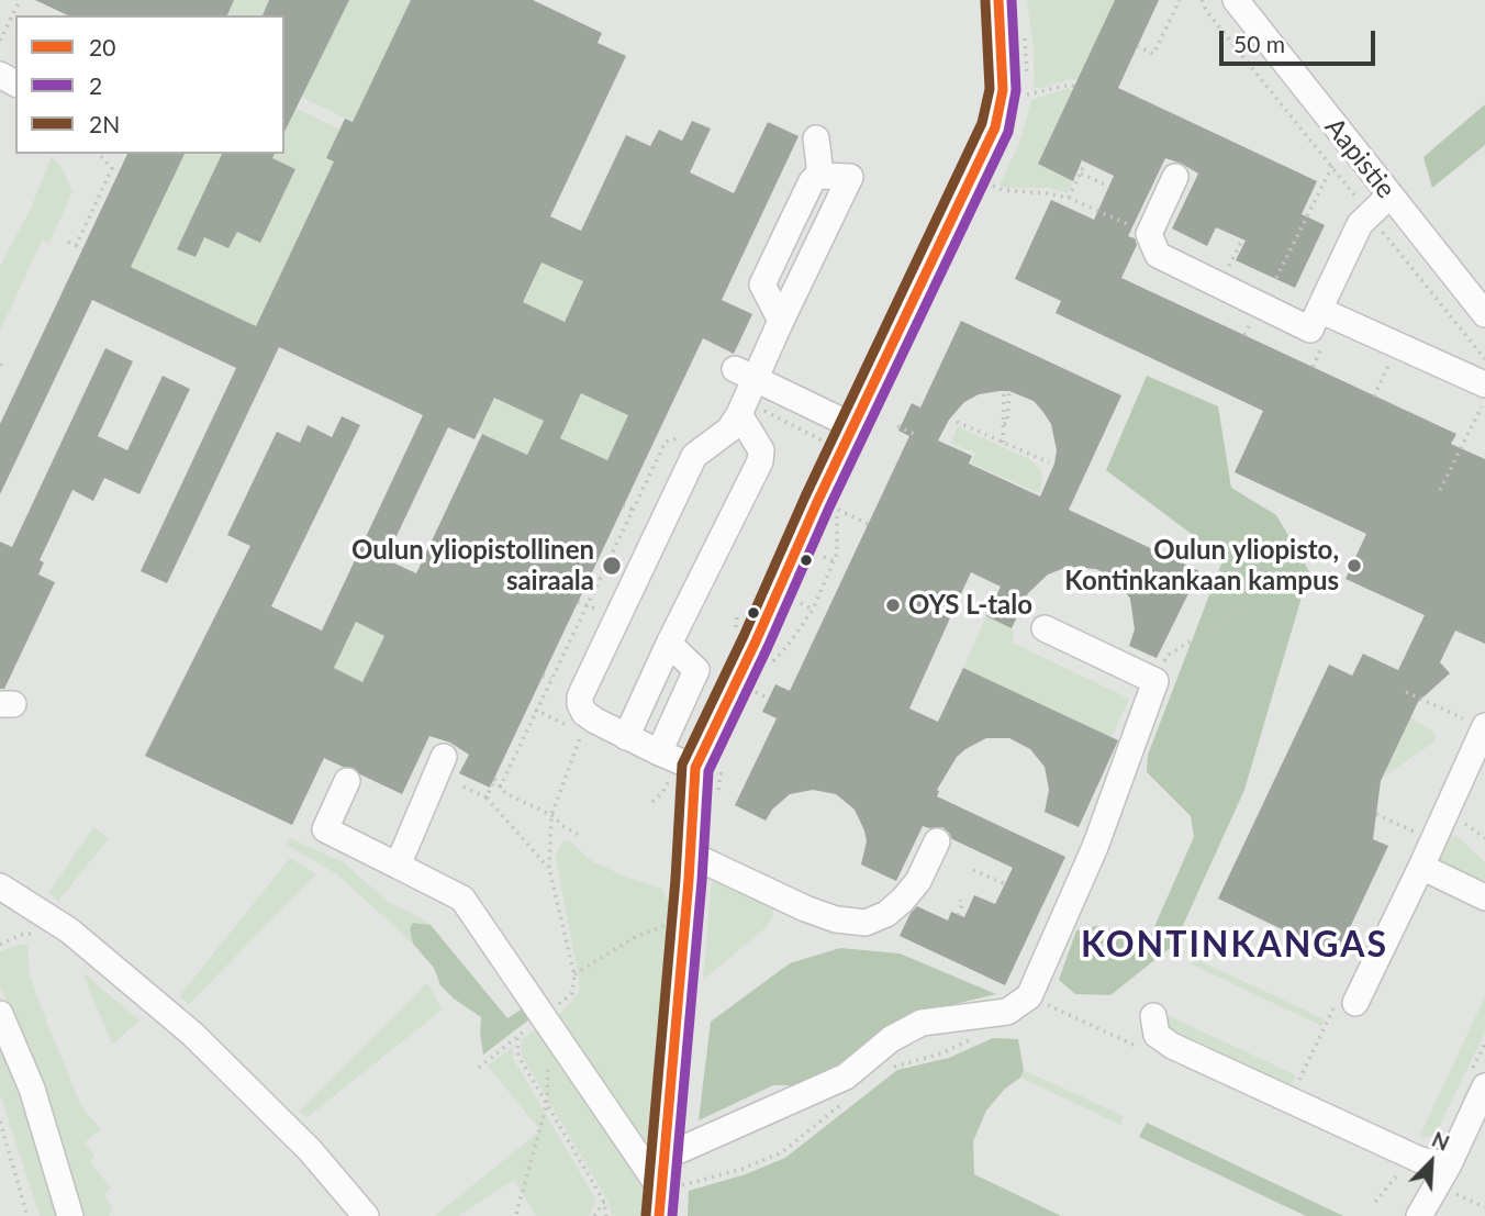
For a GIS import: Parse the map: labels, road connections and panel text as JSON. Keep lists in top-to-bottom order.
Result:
{
  "streets": {
    "street": ["Aapistie"]
  },
  "districts": ["KONTINKANGAS"],
  "places": ["Oulun yliopistollinen sairaala", "Oulun yliopisto, Kontinkankaan kampus", "OYS L-talo"],
  "lines": ["transit line 20", "transit line 2", "transit line 2N"],
  "legend": ["20", "2", "2N"],
  "scale_bar": "50 m",
  "north": "top right"
}
